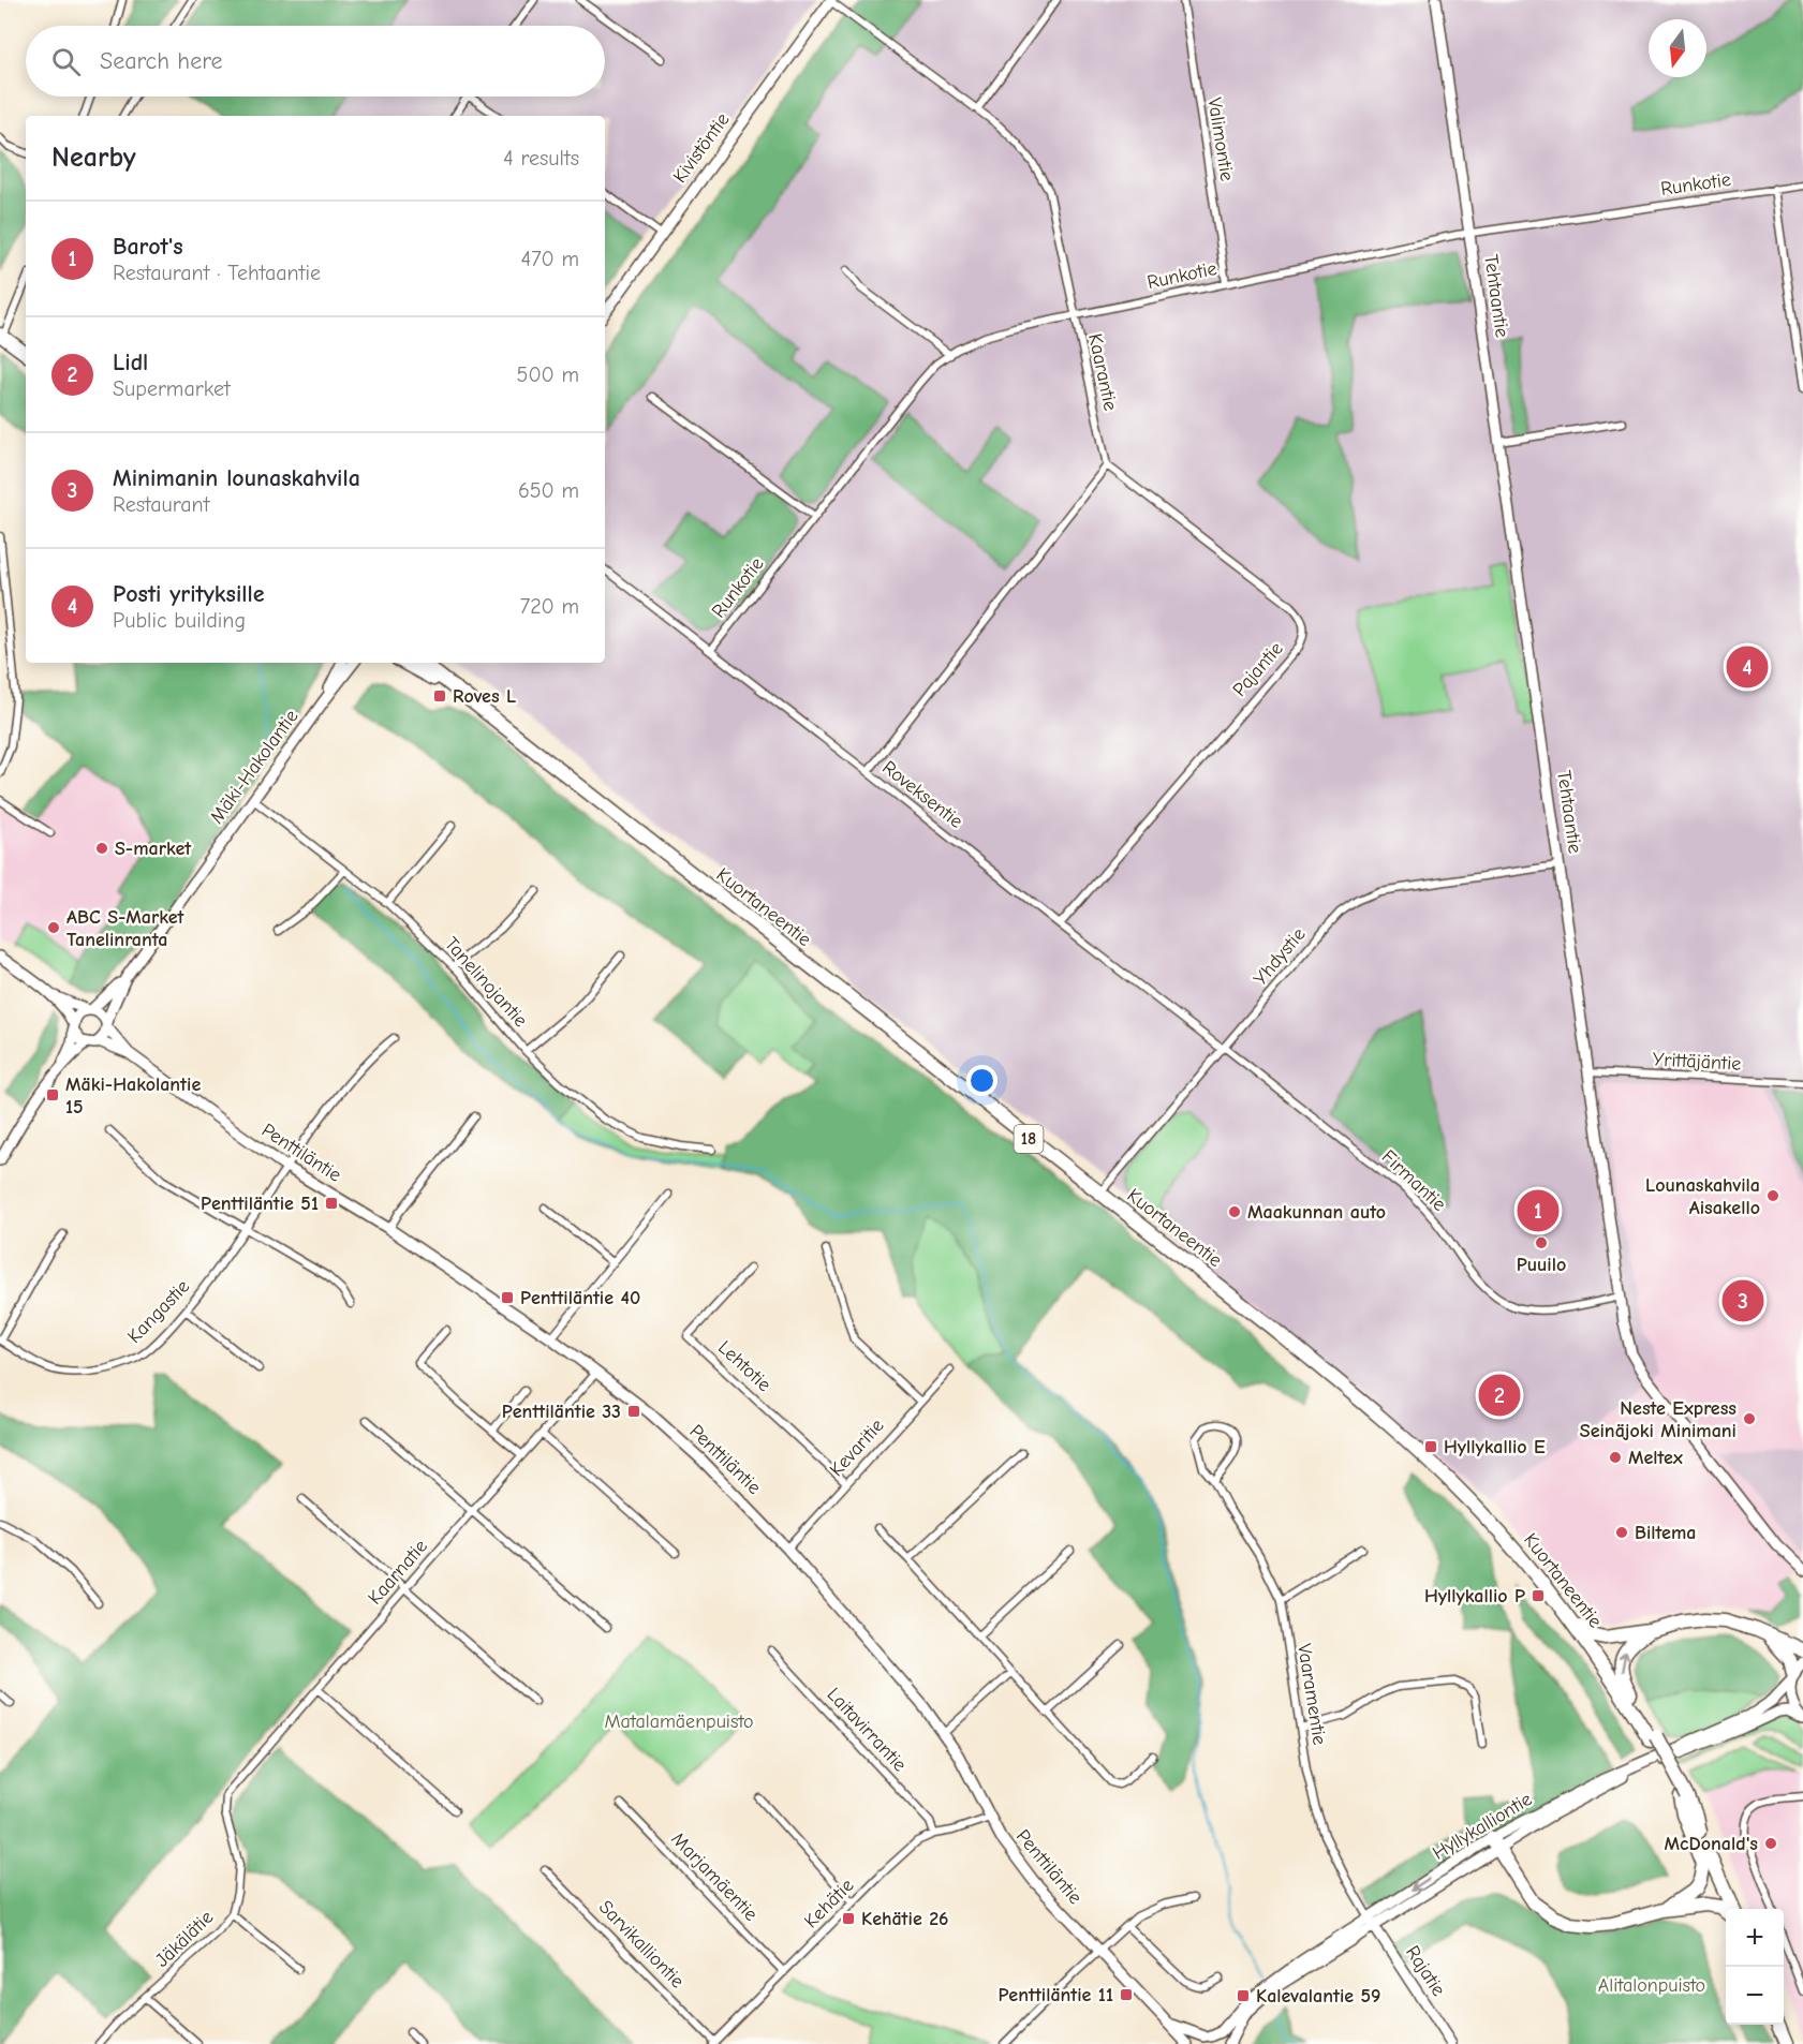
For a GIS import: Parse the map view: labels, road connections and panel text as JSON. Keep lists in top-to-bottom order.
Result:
{
  "streets": {
    "highway": ["Kuortaneentie", "18"],
    "street": [
      "Valimontie",
      "Kivistöntie",
      "Runkotie",
      "Tehtaantie",
      "Kaarantie",
      "Pajantie",
      "Mäki-Hakolantie",
      "Roveksentie",
      "Yhdystie",
      "Tanelinojantie",
      "Yrittäjäntie",
      "Penttiläntie",
      "Firmantie",
      "Kangastie",
      "Lehtotie",
      "Kevaritie",
      "Kaarnatie",
      "Vaaramentie",
      "Laitavirrantie",
      "Hyllykalliontie",
      "Marjamäentie",
      "Kehätie",
      "Jäkälätie",
      "Sarvikalliontie",
      "Rajatie"
    ]
  },
  "crossings": [
    ["Valimontie", "Runkotie"],
    ["Kivistöntie", "Kaarantie"],
    ["Runkotie", "Tehtaantie"],
    ["Runkotie", "Kaarantie"],
    ["Runkotie", "Roveksentie"],
    ["Tehtaantie", "Yhdystie"],
    ["Tehtaantie", "Yrittäjäntie"],
    ["Tehtaantie", "Firmantie"],
    ["Kaarantie", "Pajantie"],
    ["Pajantie", "Roveksentie"],
    ["Mäki-Hakolantie", "Tanelinojantie"],
    ["Mäki-Hakolantie", "Penttiläntie"],
    ["Roveksentie", "Yhdystie"],
    ["Roveksentie", "Firmantie"],
    ["Kuortaneentie", "Yhdystie"],
    ["Yhdystie", "Firmantie"],
    ["Penttiläntie", "Kangastie"],
    ["Penttiläntie", "Kevaritie"],
    ["Penttiläntie", "Kaarnatie"],
    ["Penttiläntie", "Hyllykalliontie"],
    ["Penttiläntie", "Kehätie"],
    ["Lehtotie", "Kevaritie"],
    ["Kaarnatie", "Jäkälätie"],
    ["Vaaramentie", "Hyllykalliontie"],
    ["Vaaramentie", "Rajatie"],
    ["Laitavirrantie", "Kehätie"],
    ["Hyllykalliontie", "Rajatie"],
    ["Marjamäentie", "Kehätie"],
    ["Kehätie", "Sarvikalliontie"]
  ],
  "parks": ["Matalamäenpuisto", "Alitalonpuisto"],
  "places": {
    "transit": [
      "Roves L",
      "Mäki-Hakolantie 15",
      "Penttiläntie 51",
      "Penttiläntie 40",
      "Penttiläntie 33",
      "Hyllykallio E",
      "Hyllykallio P",
      "Kehätie 26",
      "Penttiläntie 11",
      "Kalevalantie 59"
    ],
    "other": [
      "S-market",
      "ABC S-Market Tanelinranta",
      "Lounaskahvila Aisakello",
      "Maakunnan auto",
      "Puuilo",
      "Neste Express Seinäjoki Minimani",
      "Meltex",
      "Biltema",
      "McDonald's"
    ]
  },
  "north": "bottom",
  "page": {
    "search": "Search here",
    "heading": ["Nearby", "4 results"],
    "list": [
      {
        "mark": "1",
        "name": "Barot's",
        "note": "Restaurant · Tehtaantie",
        "value": "470 m"
      },
      {
        "mark": "2",
        "name": "Lidl",
        "note": "Supermarket",
        "value": "500 m"
      },
      {
        "mark": "3",
        "name": "Minimanin lounaskahvila",
        "note": "Restaurant",
        "value": "650 m"
      },
      {
        "mark": "4",
        "name": "Posti yrityksille",
        "note": "Public building",
        "value": "720 m"
      }
    ],
    "pins": [
      "4",
      "1",
      "3",
      "2"
    ],
    "map_buttons": ["+", "−"]
  }
}
